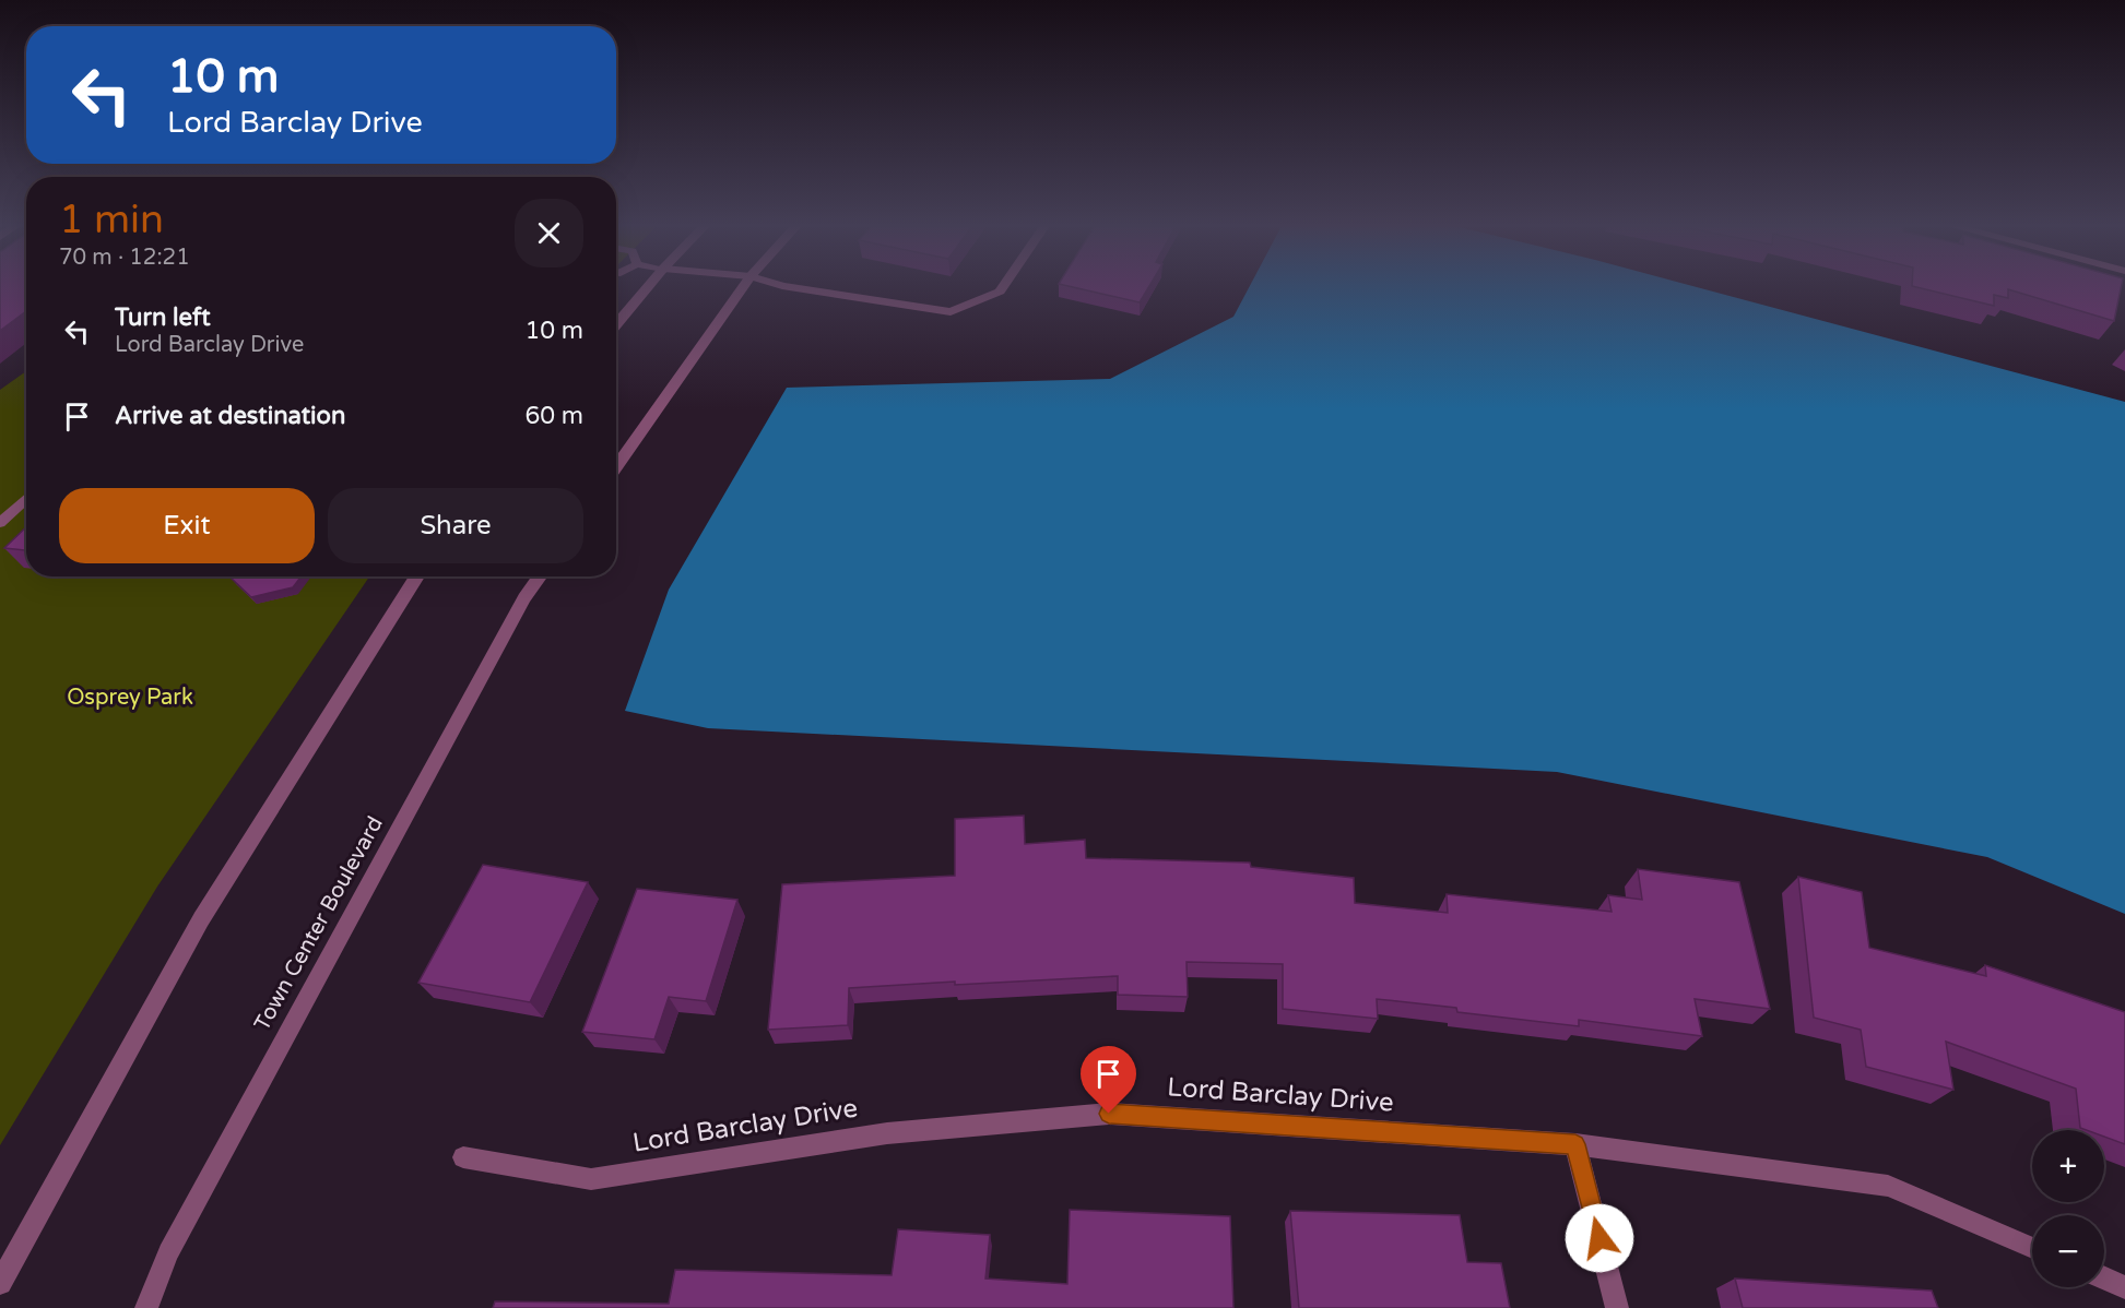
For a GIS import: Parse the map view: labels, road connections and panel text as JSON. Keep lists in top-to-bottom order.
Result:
{
  "streets": {
    "street": ["Town Center Boulevard", "Lord Barclay Drive"]
  },
  "parks": ["Osprey Park"],
  "page": {
    "turn": ["10 m", "Lord Barclay Drive"],
    "heading": ["1 min", "70 m · 12:21"],
    "list": [
      {
        "name": "Turn left",
        "note": "Lord Barclay Drive",
        "value": "10 m"
      },
      {
        "name": "Arrive at destination",
        "value": "60 m"
      }
    ],
    "buttons": ["Exit", "Share"],
    "map_buttons": ["+", "−"]
  }
}
